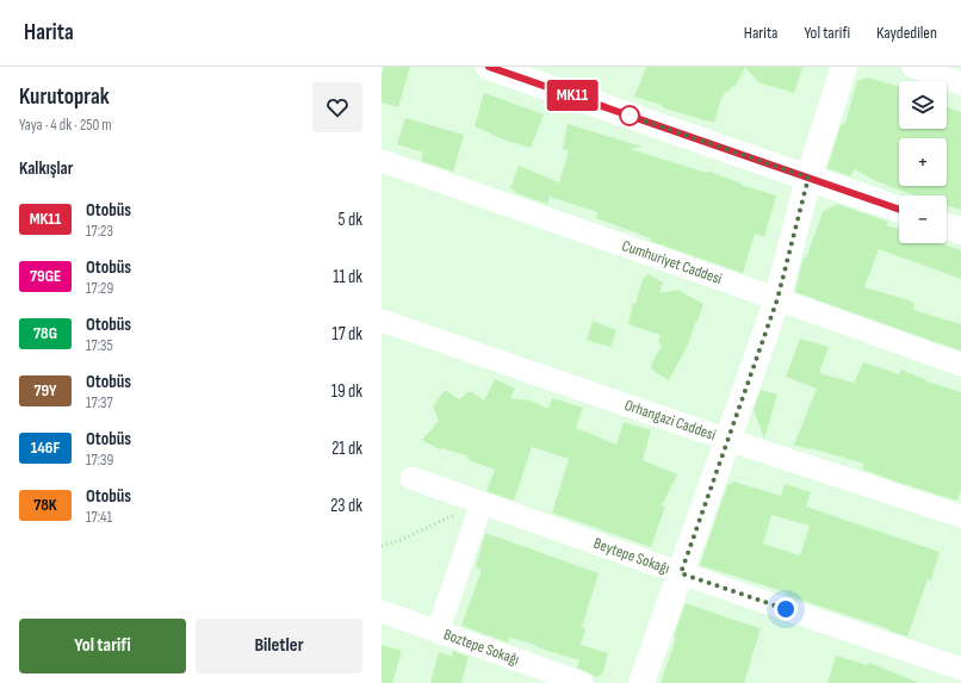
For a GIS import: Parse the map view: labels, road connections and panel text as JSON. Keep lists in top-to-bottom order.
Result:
{
  "streets": {
    "street": [
      "Cumhuriyet Caddesi",
      "Orhangazi Caddesi",
      "Beytepe Sokağı",
      "Boztepe Sokağı"
    ]
  },
  "lines": ["bus line MK11"],
  "page": {
    "header": "Harita",
    "nav": ["Harita", "Yol tarifi", "Kaydedilen"],
    "heading": [
      ["Kurutoprak", "Yaya · 4 dk · 250 m"],
      "Kalkışlar"
    ],
    "on_map": "MK11",
    "map_buttons": ["+", "−"],
    "list": [
      {
        "mark": "MK11",
        "name": "Otobüs",
        "note": "17:23",
        "value": "5 dk"
      },
      {
        "mark": "79GE",
        "name": "Otobüs",
        "note": "17:29",
        "value": "11 dk"
      },
      {
        "mark": "78G",
        "name": "Otobüs",
        "note": "17:35",
        "value": "17 dk"
      },
      {
        "mark": "79Y",
        "name": "Otobüs",
        "note": "17:37",
        "value": "19 dk"
      },
      {
        "mark": "146F",
        "name": "Otobüs",
        "note": "17:39",
        "value": "21 dk"
      },
      {
        "mark": "78K",
        "name": "Otobüs",
        "note": "17:41",
        "value": "23 dk"
      }
    ],
    "buttons": ["Yol tarifi", "Biletler"]
  }
}
